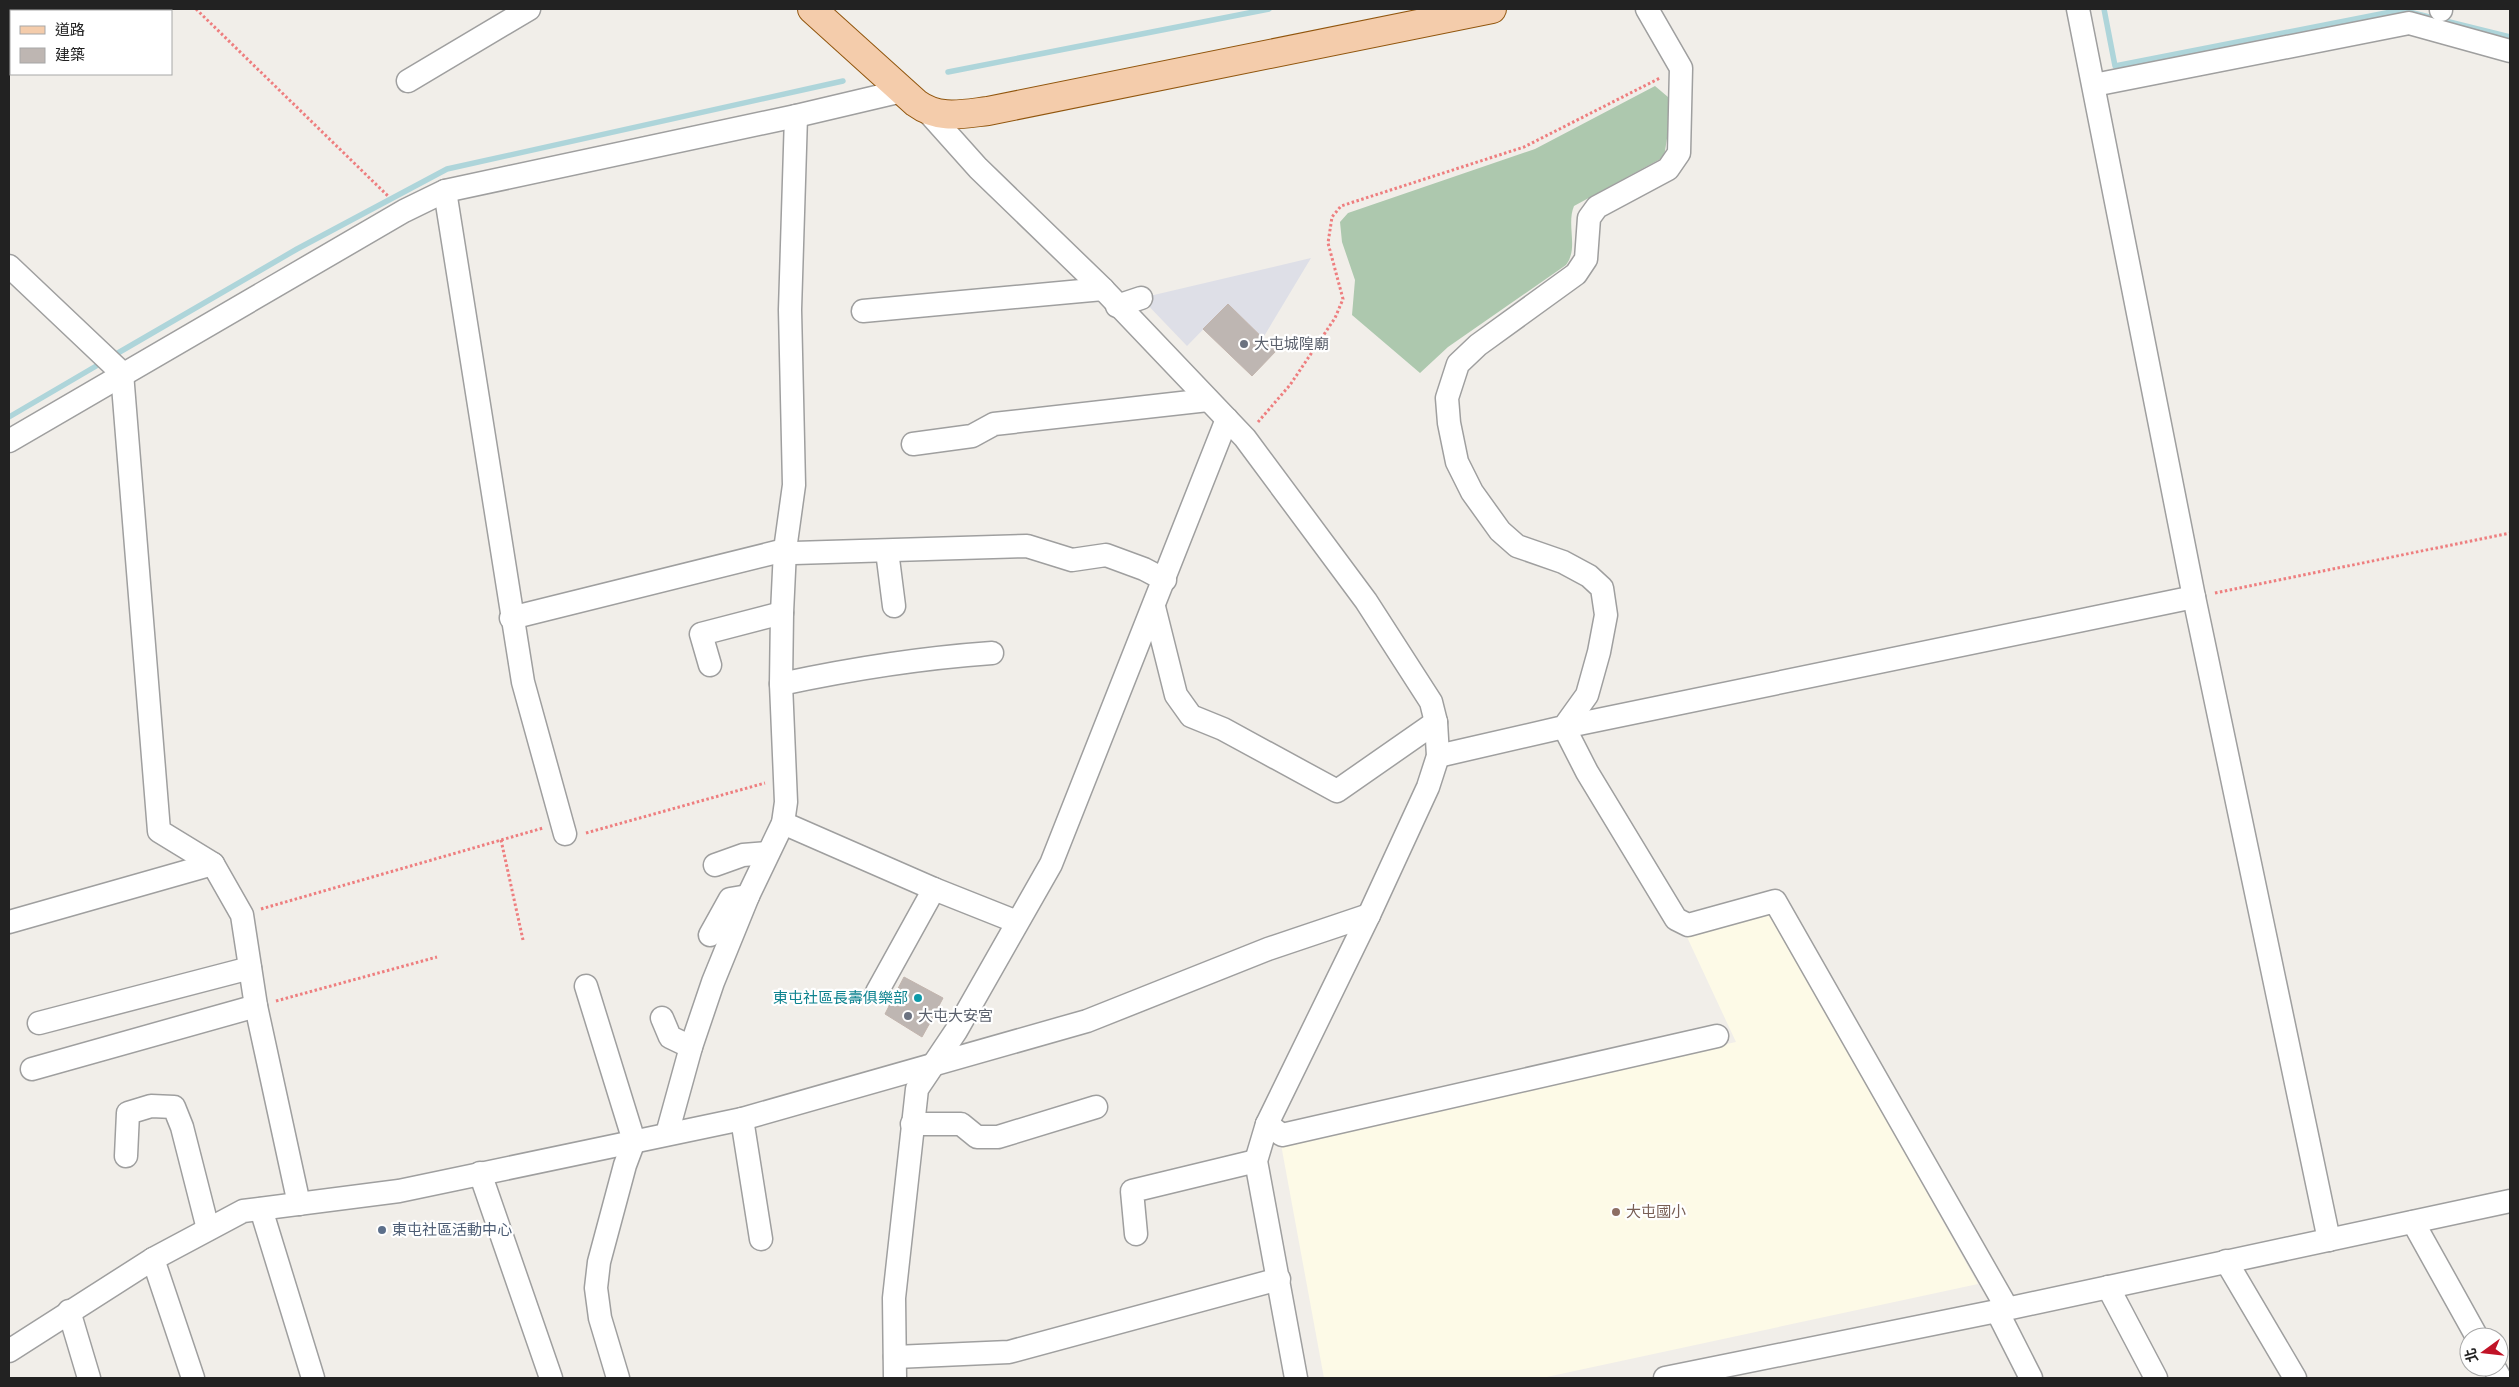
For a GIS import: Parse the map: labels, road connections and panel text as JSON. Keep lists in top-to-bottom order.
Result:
{
  "places": [
    "大屯城隍廟",
    "東屯社區長壽俱樂部",
    "大屯大安宮",
    "大屯國小",
    "東屯社區活動中心"
  ],
  "legend": ["道路", "建築"],
  "north": "left"
}
